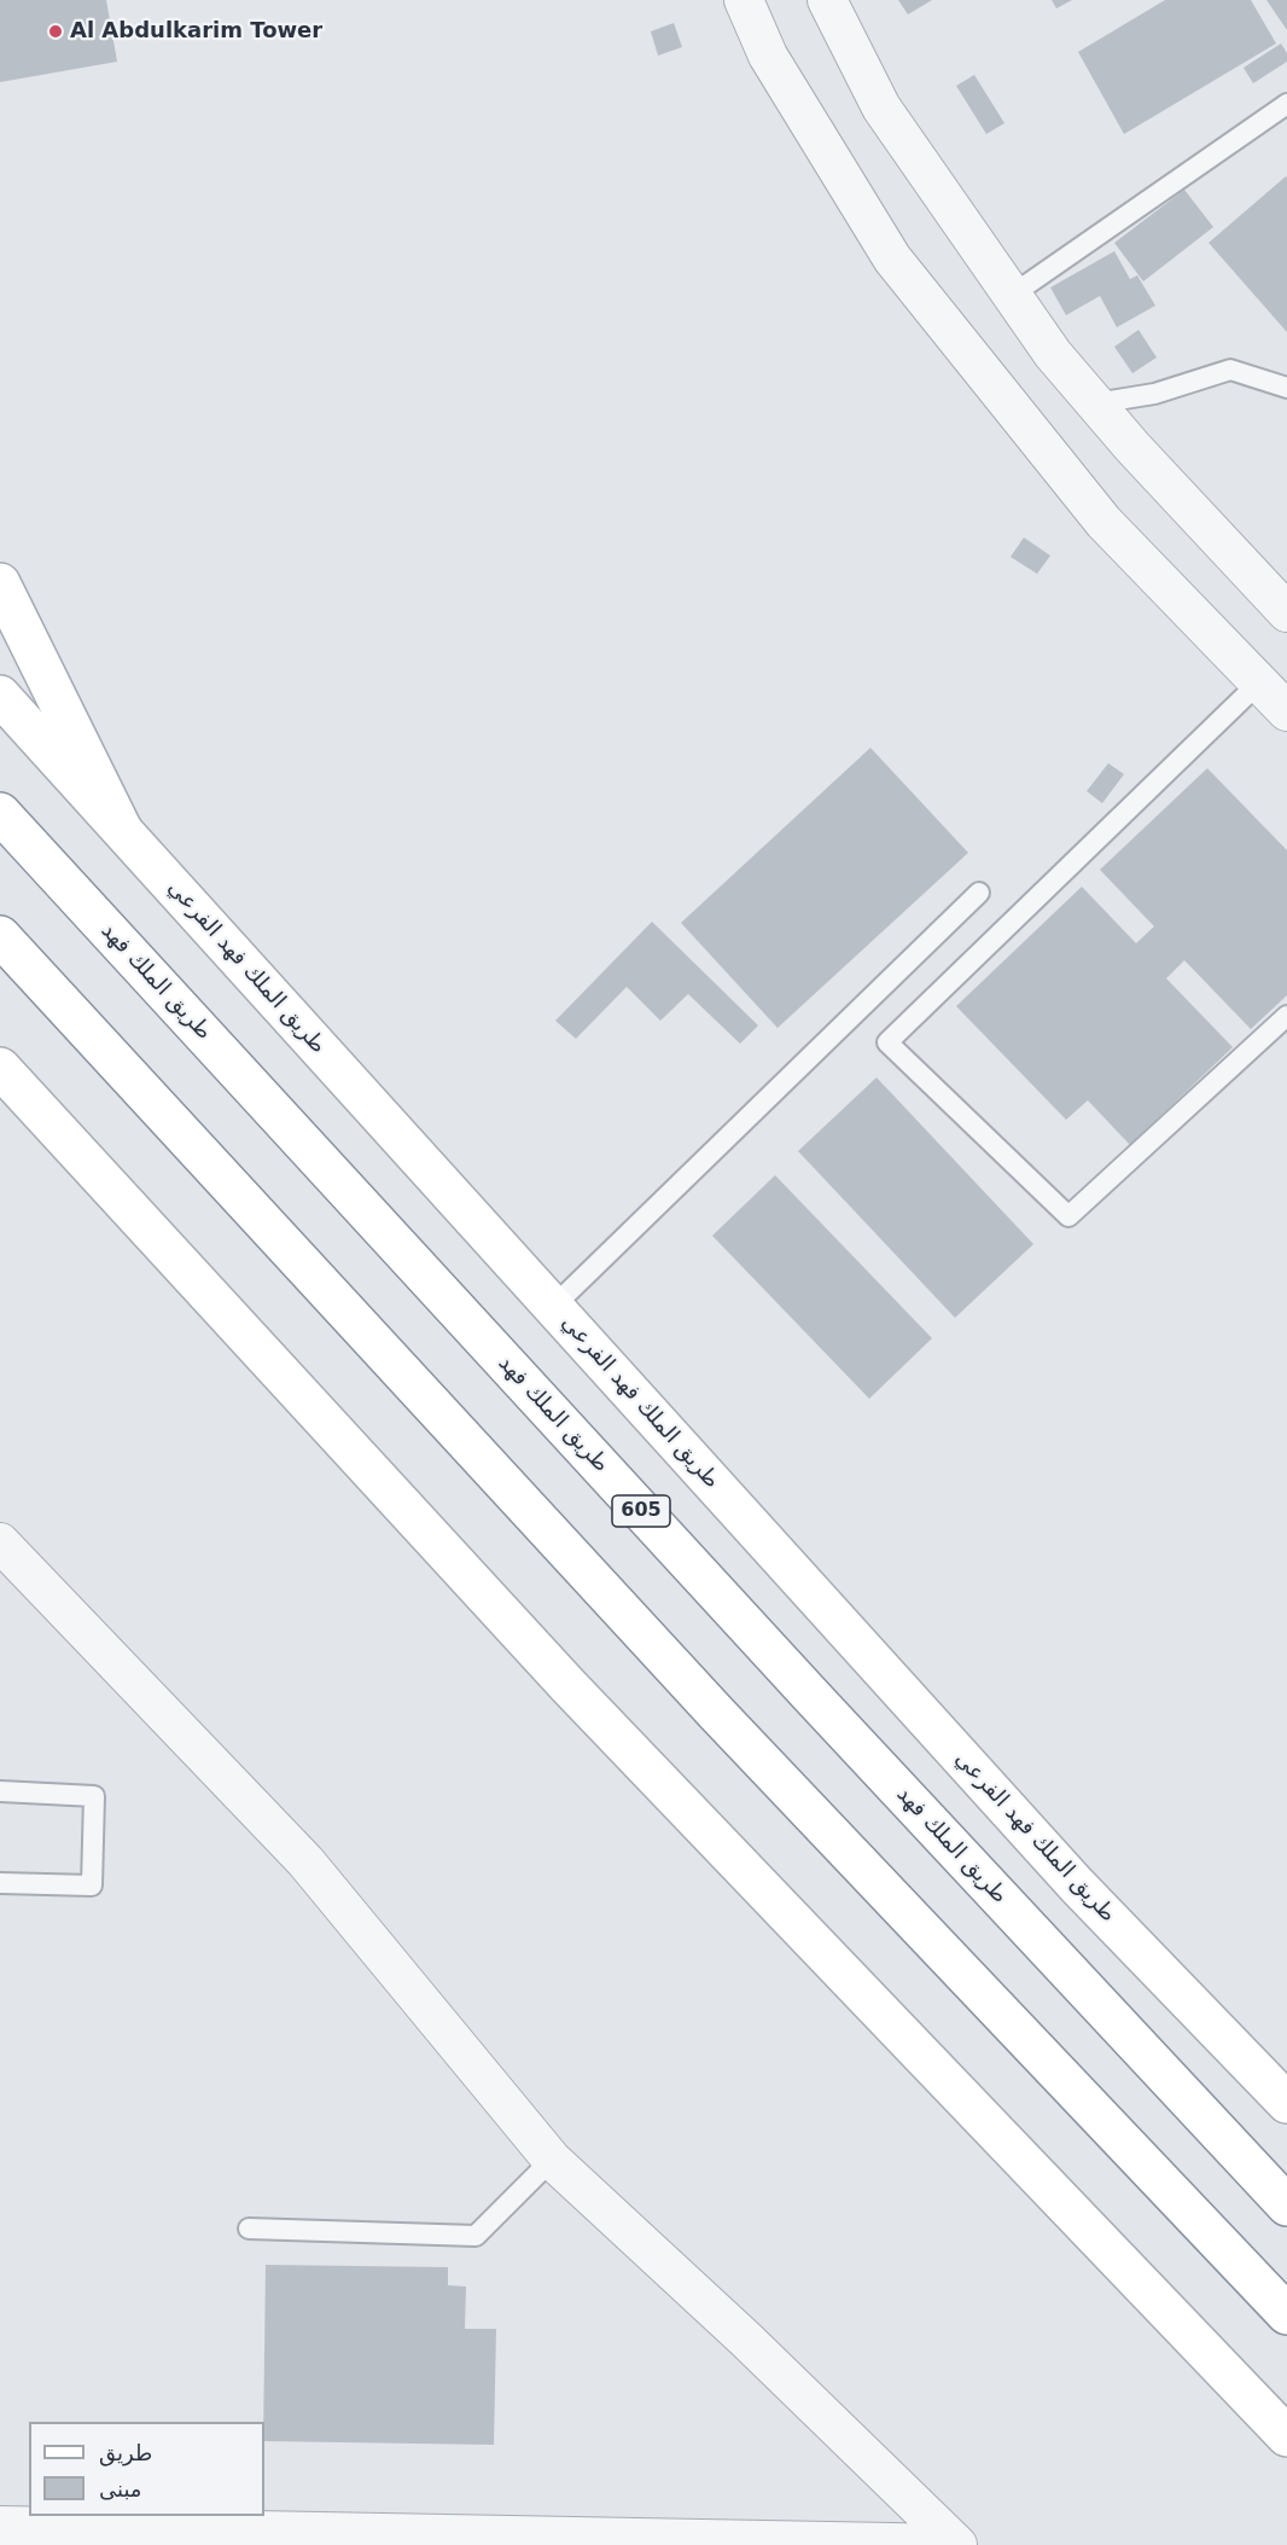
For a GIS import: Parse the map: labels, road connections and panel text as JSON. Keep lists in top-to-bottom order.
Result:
{
  "streets": {
    "main road": ["طريق الملك فهد الفرعي", "طريق الملك فهد", "605"]
  },
  "places": ["Al Abdulkarim Tower"],
  "legend": ["طريق", "مبنى"]
}
